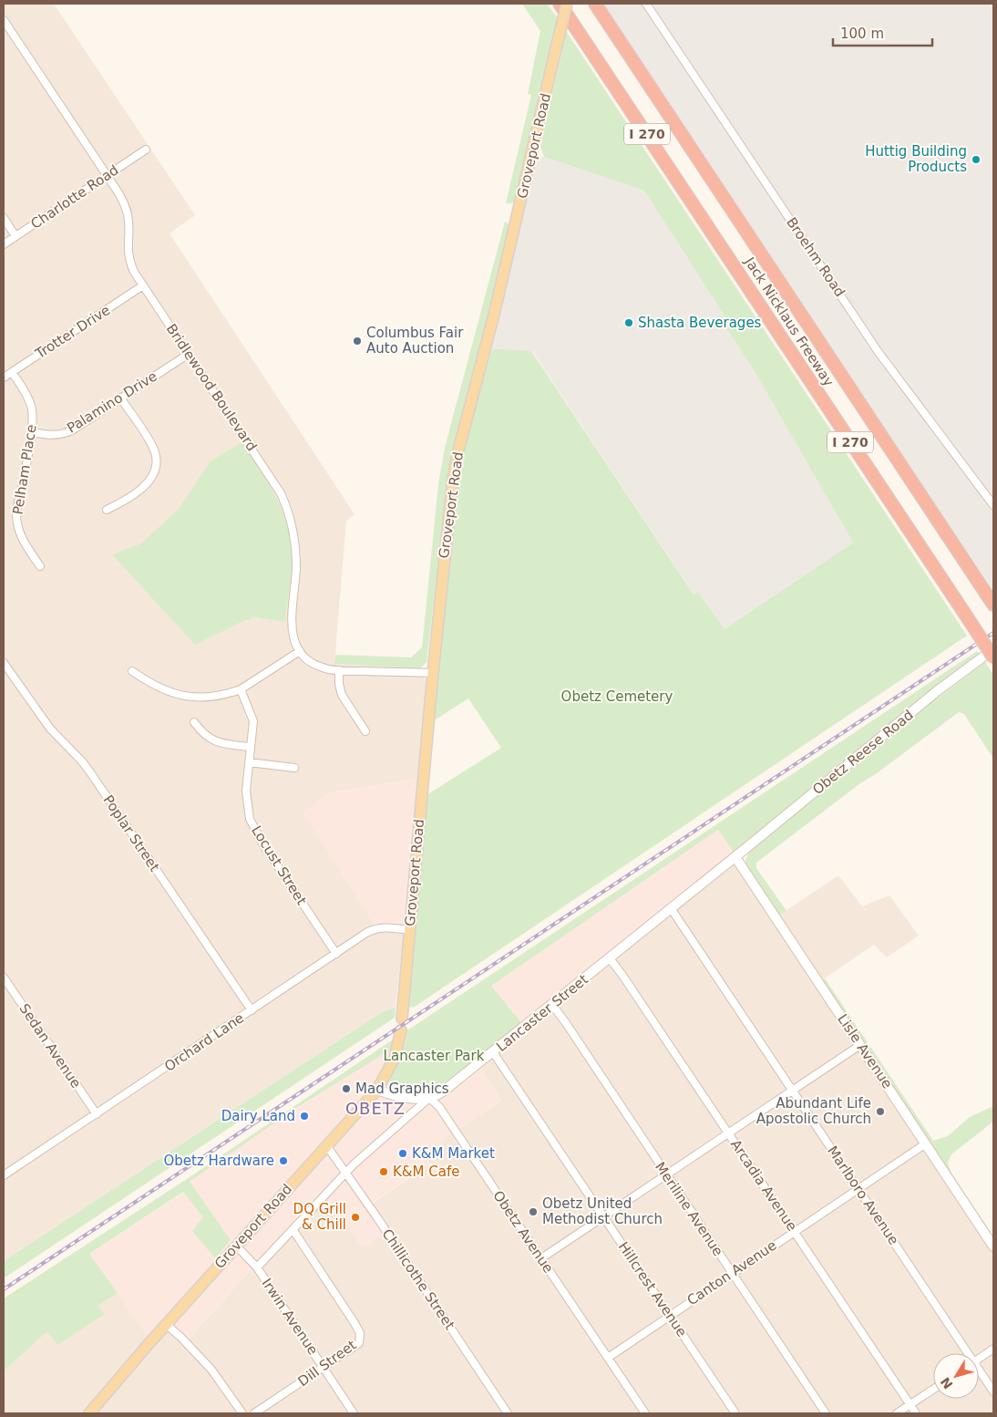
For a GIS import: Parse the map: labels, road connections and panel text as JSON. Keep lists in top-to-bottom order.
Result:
{
  "streets": {
    "highway": ["I 270", "Jack Nicklaus Freeway"],
    "main road": ["Groveport Road"],
    "street": [
      "Charlotte Road",
      "Broehm Road",
      "Trotter Drive",
      "Bridlewood Boulevard",
      "Palamino Drive",
      "Pelham Place",
      "Obetz Reese Road",
      "Poplar Street",
      "Locust Street",
      "Lancaster Street",
      "Orchard Lane",
      "Sedan Avenue",
      "Lisle Avenue",
      "Arcadia Avenue",
      "Marlboro Avenue",
      "Meriline Avenue",
      "Obetz Avenue",
      "Canton Avenue",
      "Chillicothe Street",
      "Hillcrest Avenue",
      "Irwin Avenue",
      "Dill Street"
    ]
  },
  "crossings": [
    ["Groveport Road", "Orchard Lane"],
    ["Groveport Road", "Chillicothe Street"],
    ["Groveport Road", "Irwin Avenue"],
    ["Charlotte Road", "Bridlewood Boulevard"],
    ["Trotter Drive", "Bridlewood Boulevard"],
    ["Trotter Drive", "Pelham Place"],
    ["Bridlewood Boulevard", "Palamino Drive"],
    ["Palamino Drive", "Pelham Place"],
    ["Obetz Reese Road", "Lancaster Street"],
    ["Obetz Reese Road", "Lisle Avenue"],
    ["Poplar Street", "Orchard Lane"],
    ["Locust Street", "Orchard Lane"],
    ["Lancaster Street", "Lisle Avenue"],
    ["Lancaster Street", "Arcadia Avenue"],
    ["Lancaster Street", "Marlboro Avenue"],
    ["Lancaster Street", "Meriline Avenue"],
    ["Lancaster Street", "Obetz Avenue"],
    ["Lancaster Street", "Chillicothe Street"],
    ["Lancaster Street", "Hillcrest Avenue"],
    ["Lancaster Street", "Irwin Avenue"],
    ["Lancaster Street", "Dill Street"],
    ["Orchard Lane", "Sedan Avenue"],
    ["Lisle Avenue", "Canton Avenue"],
    ["Arcadia Avenue", "Canton Avenue"],
    ["Marlboro Avenue", "Canton Avenue"],
    ["Meriline Avenue", "Canton Avenue"],
    ["Obetz Avenue", "Canton Avenue"],
    ["Canton Avenue", "Hillcrest Avenue"],
    ["Irwin Avenue", "Dill Street"]
  ],
  "districts": ["OBETZ"],
  "parks": ["Obetz Cemetery", "Lancaster Park"],
  "places": [
    "Huttig Building Products",
    "Shasta Beverages",
    "Columbus Fair Auto Auction",
    "Mad Graphics",
    "Abundant Life Apostolic Church",
    "Dairy Land",
    "K&M Market",
    "Obetz Hardware",
    "K&M Cafe",
    "Obetz United Methodist Church",
    "DQ Grill & Chill"
  ],
  "scale_bar": "100 m",
  "north": "bottom left"
}
